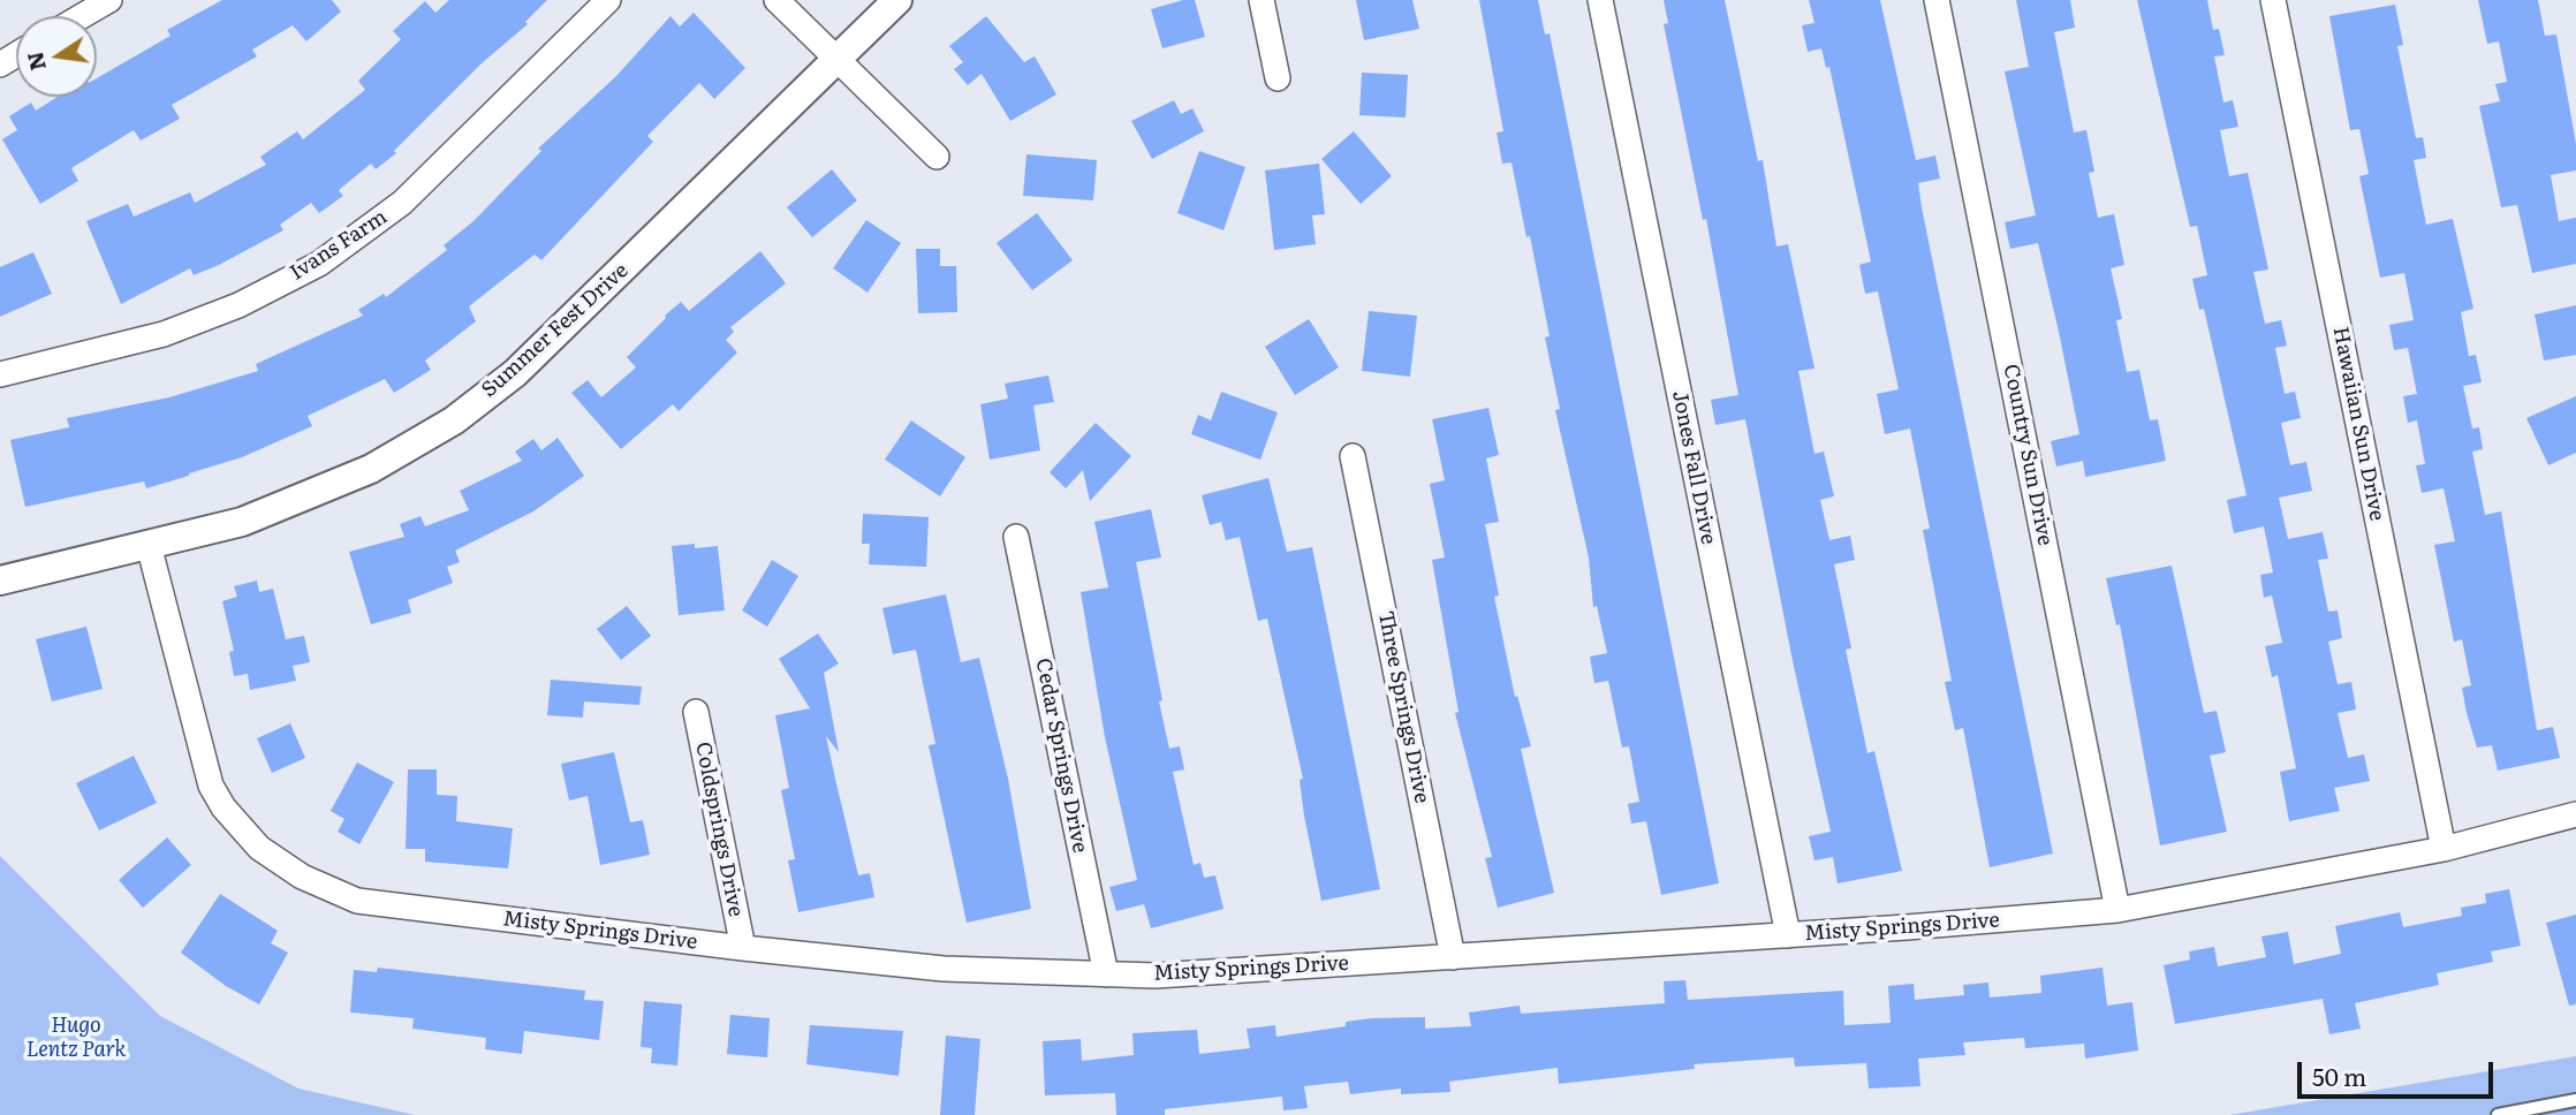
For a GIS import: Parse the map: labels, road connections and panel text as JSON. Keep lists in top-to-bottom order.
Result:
{
  "streets": {
    "street": [
      "Ivans Farm",
      "Summer Fest Drive",
      "Hawaiian Sun Drive",
      "Country Sun Drive",
      "Jones Fall Drive",
      "Three Springs Drive",
      "Cedar Springs Drive",
      "Coldsprings Drive",
      "Misty Springs Drive"
    ]
  },
  "crossings": [
    ["Summer Fest Drive", "Misty Springs Drive"],
    ["Hawaiian Sun Drive", "Misty Springs Drive"],
    ["Country Sun Drive", "Misty Springs Drive"],
    ["Jones Fall Drive", "Misty Springs Drive"],
    ["Three Springs Drive", "Misty Springs Drive"],
    ["Cedar Springs Drive", "Misty Springs Drive"],
    ["Coldsprings Drive", "Misty Springs Drive"]
  ],
  "parks": ["Hugo Lentz Park"],
  "scale_bar": "50 m",
  "north": "left"
}
